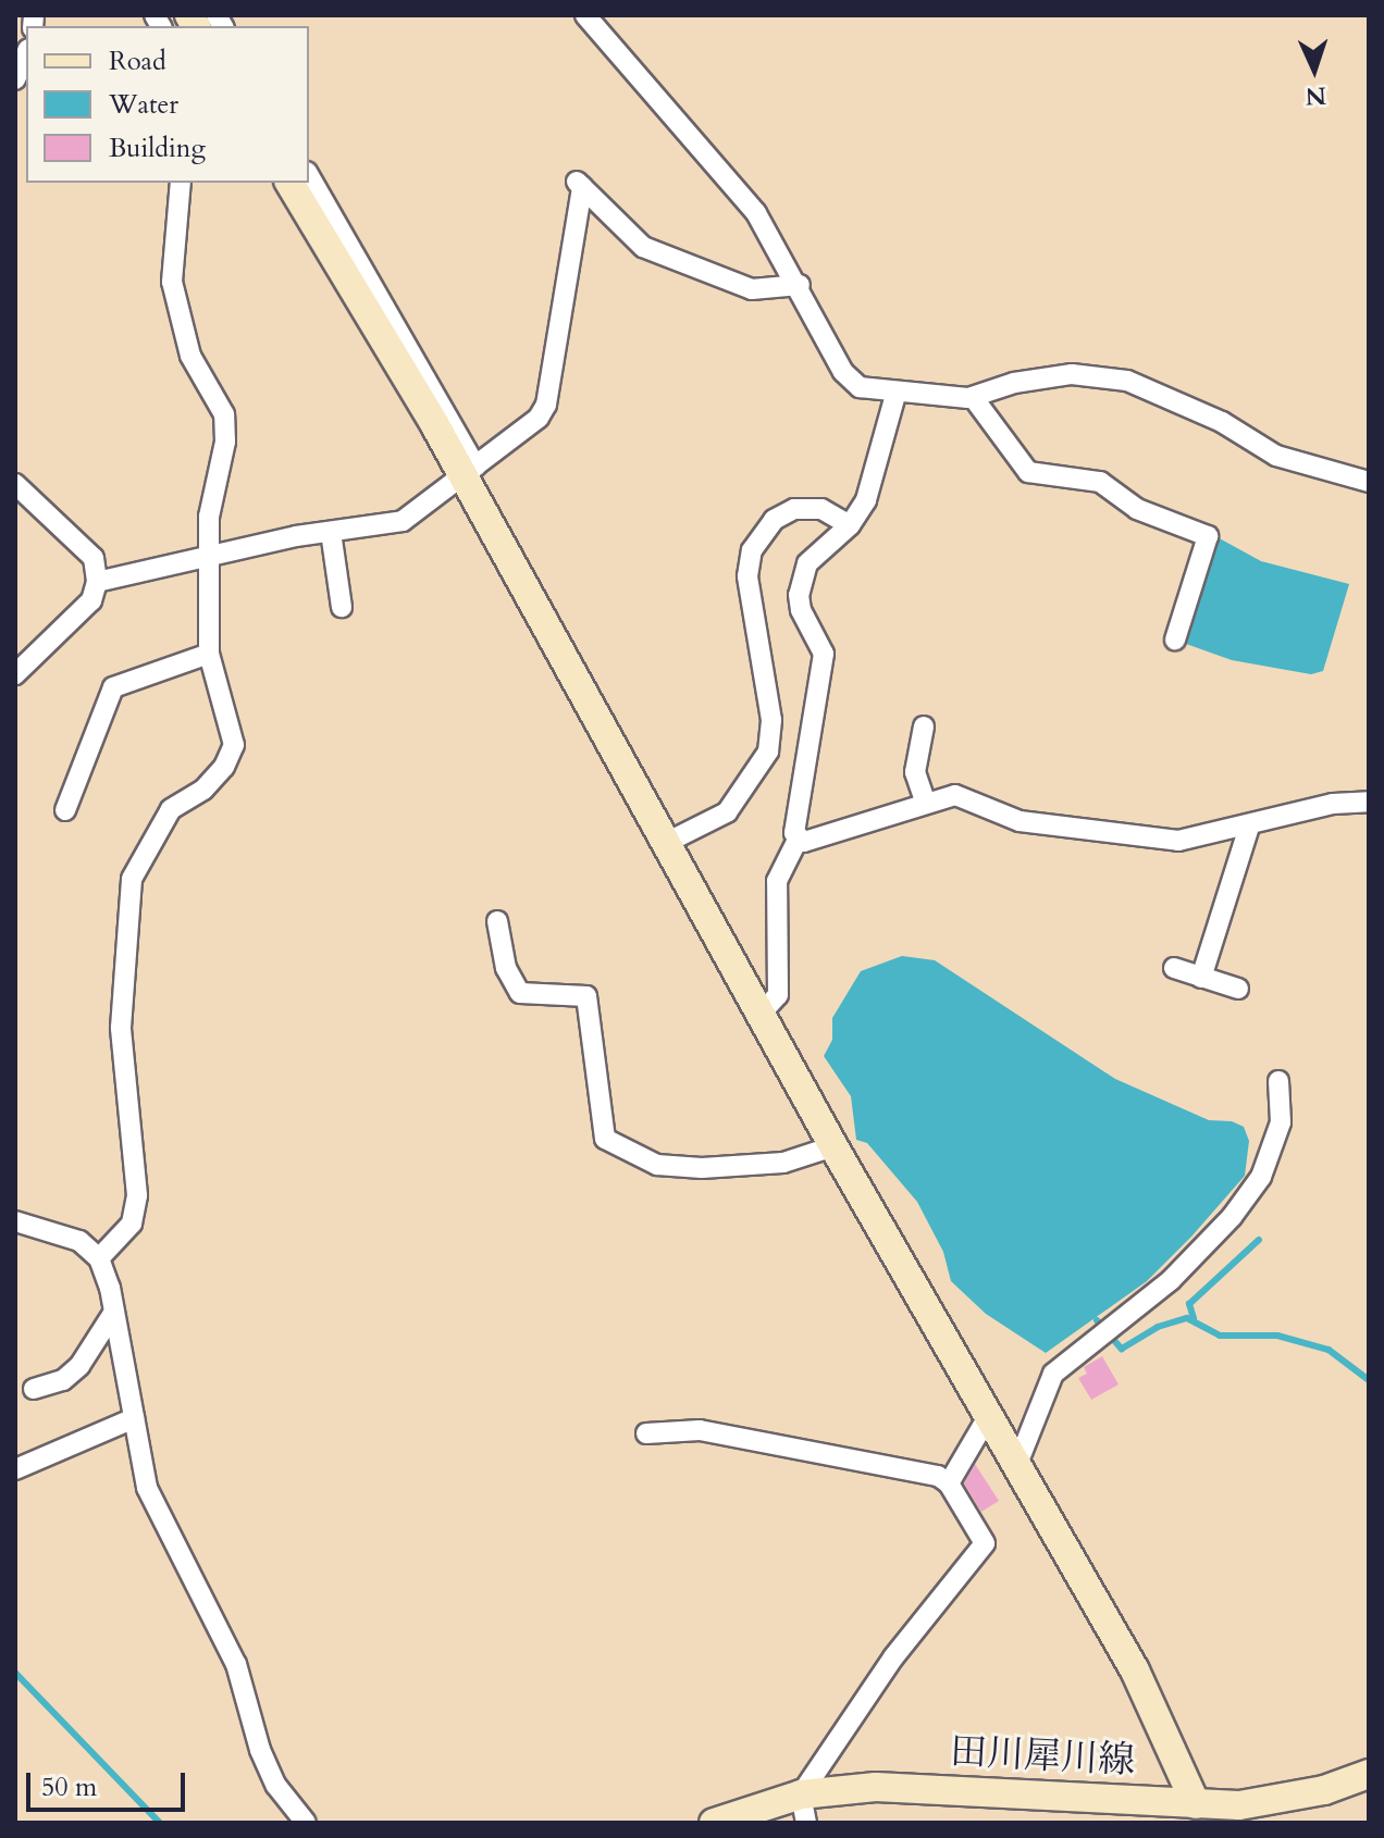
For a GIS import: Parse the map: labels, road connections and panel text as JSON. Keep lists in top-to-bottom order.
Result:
{
  "streets": {
    "street": ["田川犀川線"]
  },
  "legend": ["Road", "Water", "Building"],
  "scale_bar": "50 m",
  "north": "bottom"
}
